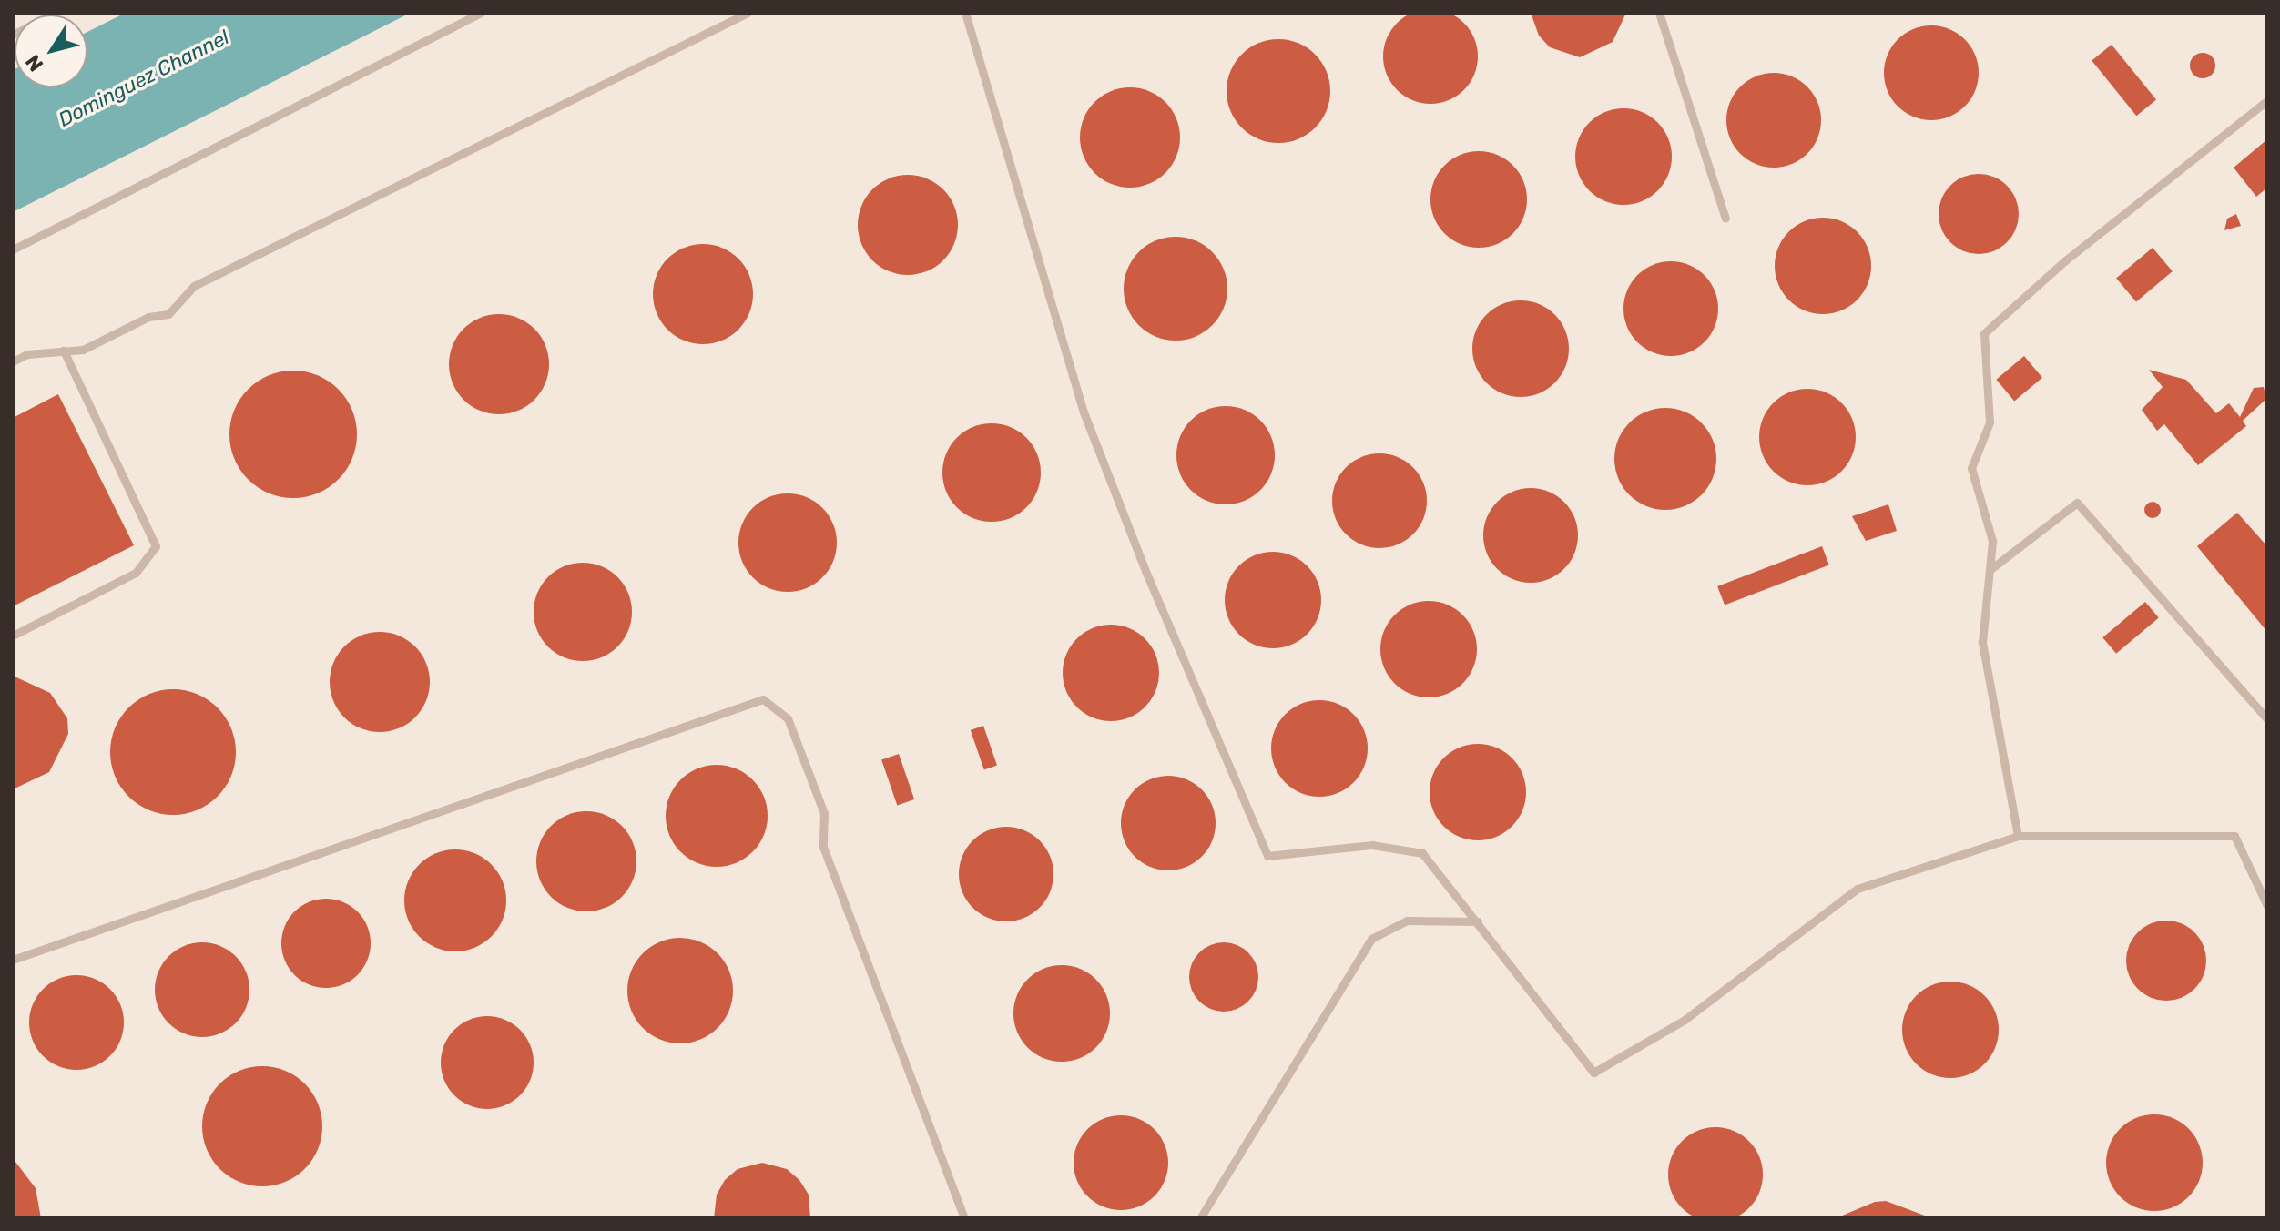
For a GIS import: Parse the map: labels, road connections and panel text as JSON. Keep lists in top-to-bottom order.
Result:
{
  "water": ["Dominguez Channel"],
  "north": "bottom left"
}
